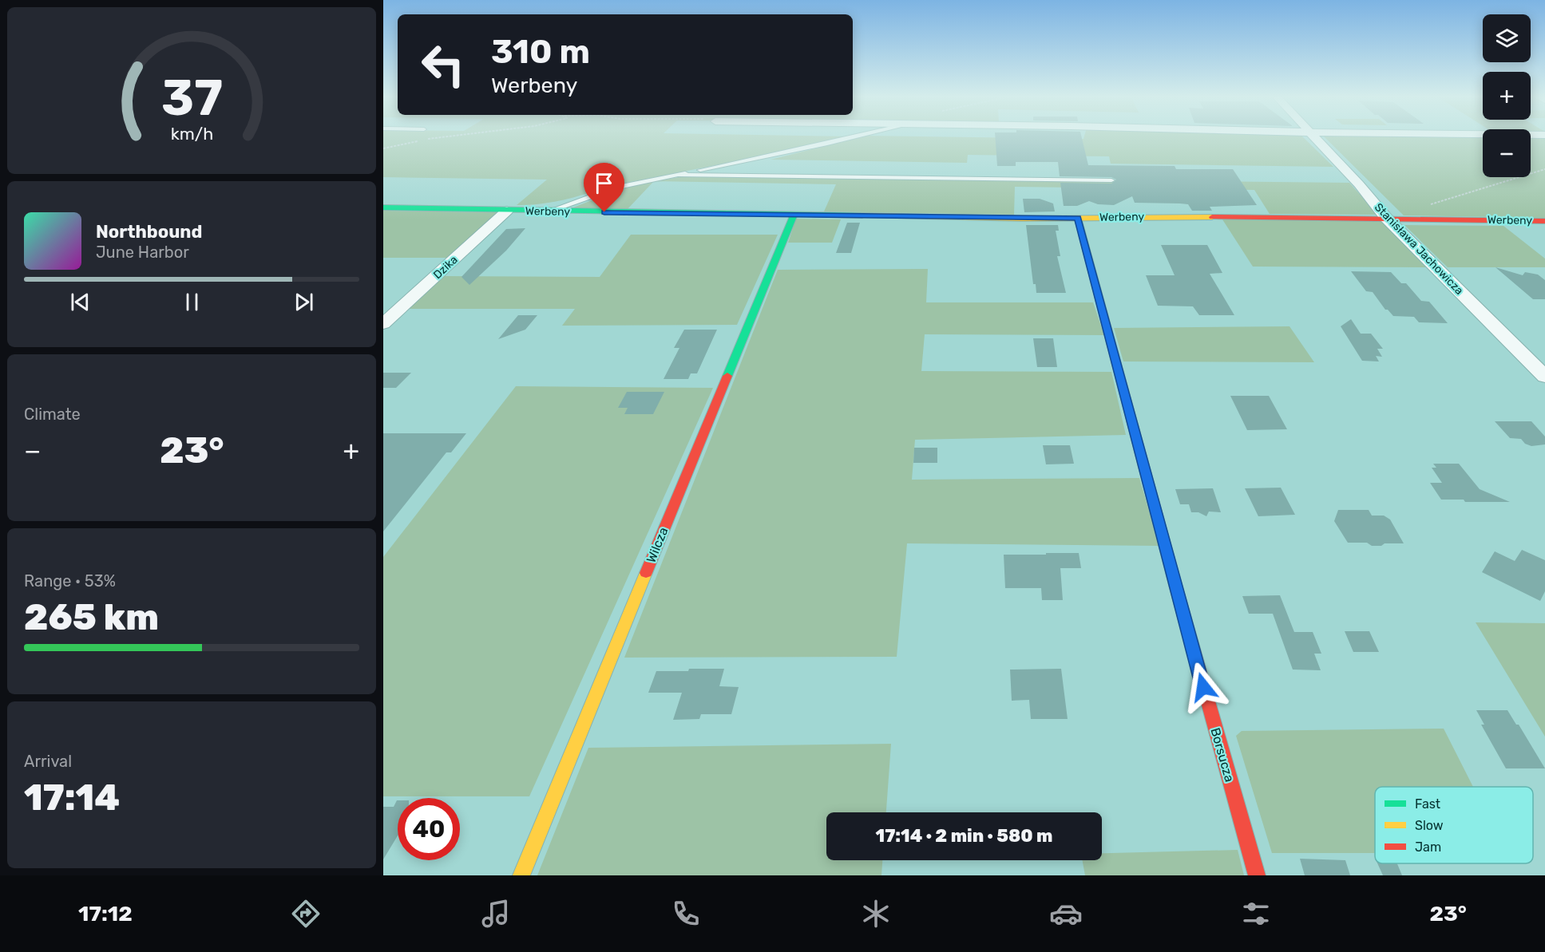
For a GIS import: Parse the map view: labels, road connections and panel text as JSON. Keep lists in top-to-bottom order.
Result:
{
  "streets": {
    "street": [
      "Werbeny",
      "Stanisława Jachowicza",
      "Dzika",
      "Wilcza",
      "Borsucza"
    ]
  },
  "crossings": [
    ["Werbeny", "Stanisława Jachowicza"],
    ["Werbeny", "Dzika"],
    ["Werbeny", "Wilcza"],
    ["Werbeny", "Borsucza"]
  ],
  "legend": ["Fast", "Slow", "Jam"],
  "page": {
    "map_buttons": ["+", "−"],
    "turn": ["310 m", "Werbeny"],
    "song": ["Northbound", "June Harbor"],
    "tile": [
      "Climate",
      ["Range · 53%", "265 km"],
      ["Arrival", "17:14"]
    ],
    "heat": ["−", "23°", "+"],
    "limit": "40",
    "trip": "17:14 · 2 min · 580 m",
    "tabs": ["17:12", "23°"],
    "gauge": ["37", "km/h"]
  }
}
